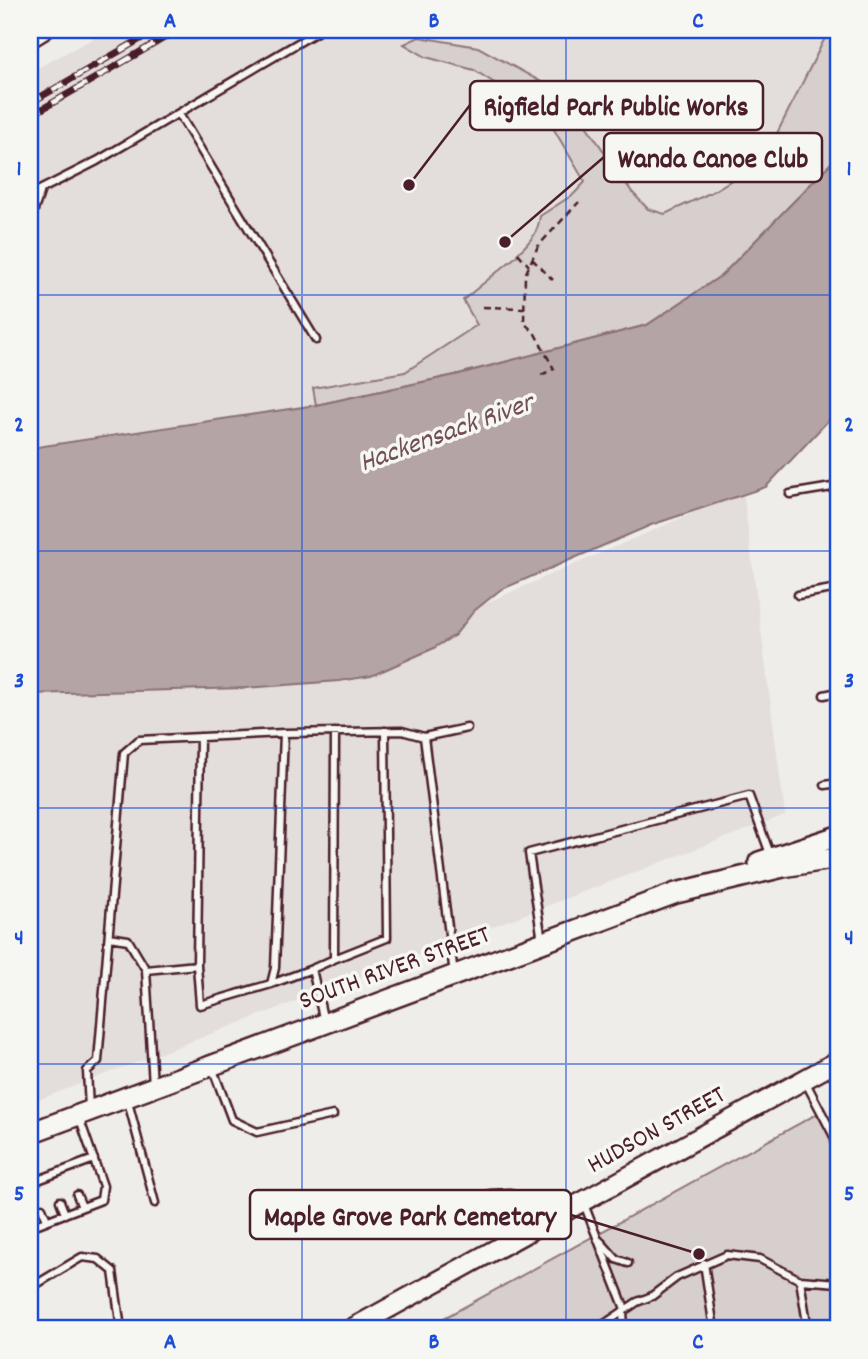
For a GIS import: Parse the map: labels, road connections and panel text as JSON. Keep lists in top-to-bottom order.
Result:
{
  "streets": {
    "main road": ["SOUTH RIVER STREET", "HUDSON STREET"]
  },
  "water": ["Hackensack River"],
  "places": ["Rigfield Park Public Works", "Wanda Canoe Club", "Maple Grove Park Cemetary"],
  "grid": {
    "columns": ["A", "B", "C"],
    "rows": [
      "1",
      "2",
      "3",
      "4",
      "5"
    ]
  }
}
